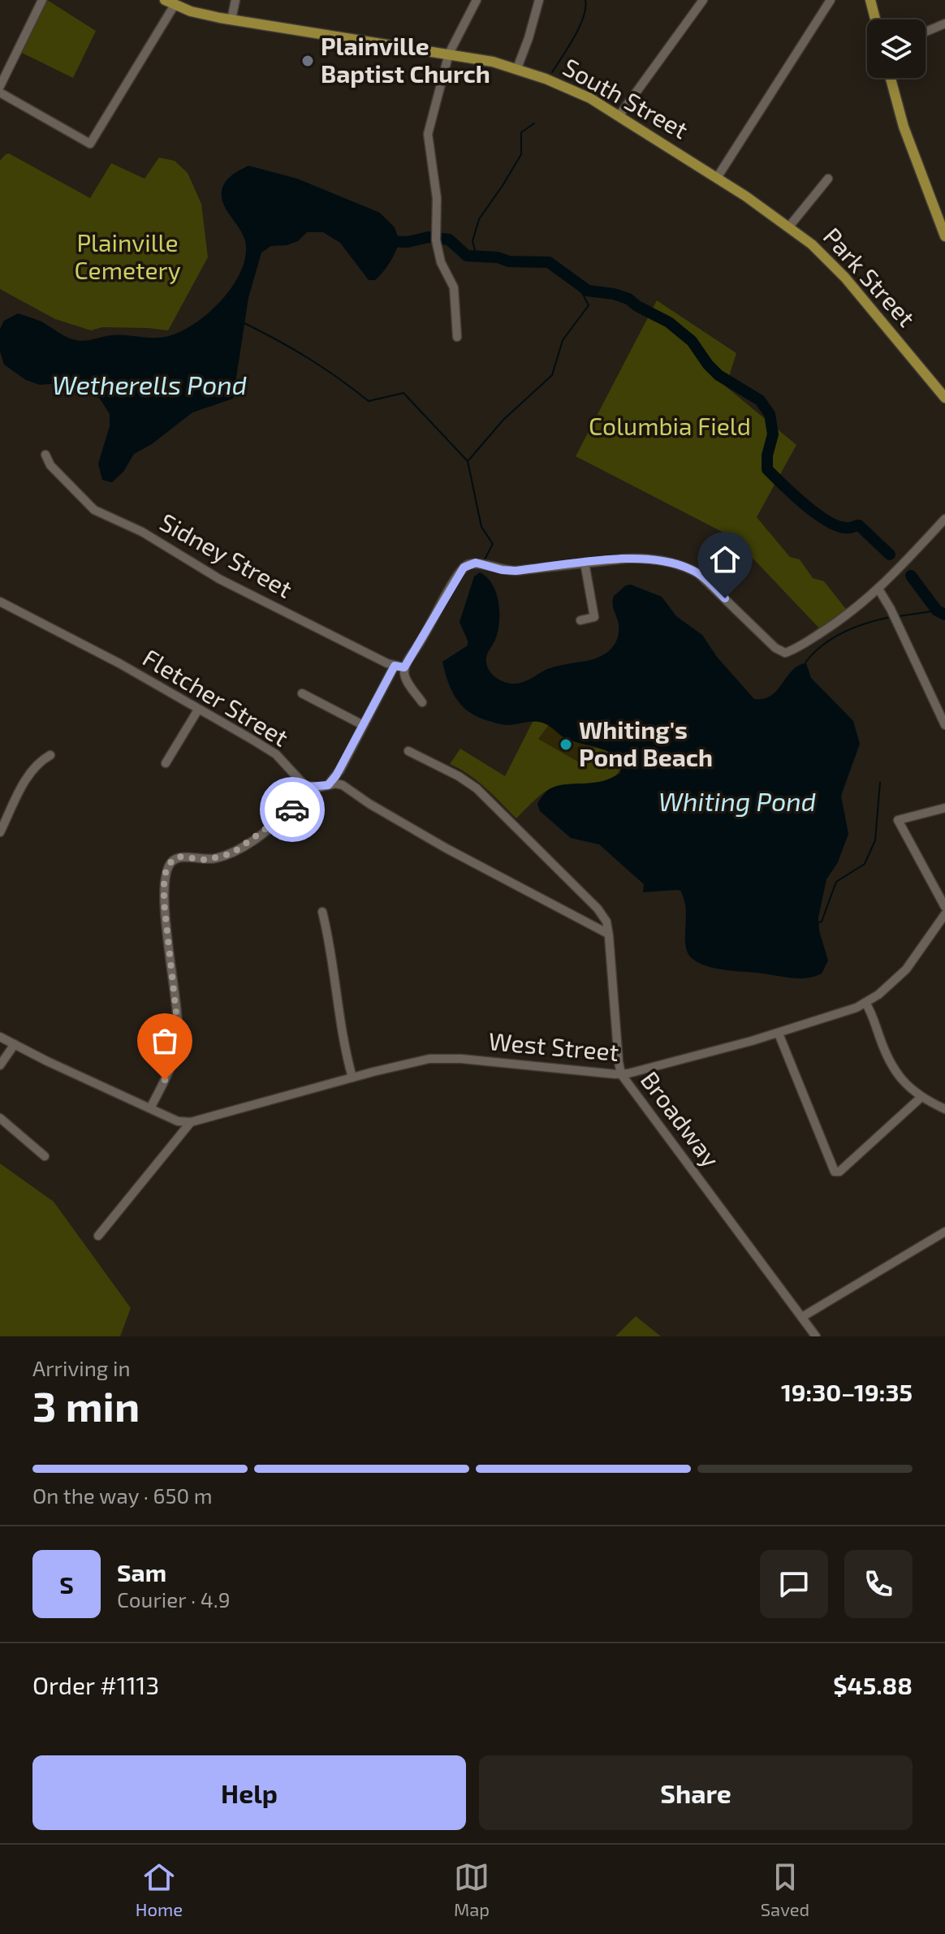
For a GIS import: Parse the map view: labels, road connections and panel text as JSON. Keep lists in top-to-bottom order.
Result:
{
  "streets": {
    "main road": ["South Street", "Park Street"],
    "street": [
      "Sidney Street",
      "Fletcher Street",
      "West Street",
      "Broadway"
    ]
  },
  "crossings": [
    ["South Street", "Park Street"],
    ["West Street", "Broadway"]
  ],
  "water": ["Wetherells Pond", "Whiting Pond"],
  "parks": ["Plainville Cemetery", "Columbia Field"],
  "places": ["Plainville Baptist Church", "Whiting's Pond Beach"],
  "page": {
    "heading": ["3 min", "Arriving in", "19:30–19:35"],
    "panel": [
      "Sam",
      "Courier · 4.9",
      "Order #1113",
      "$45.88"
    ],
    "bar": "On the way · 650 m",
    "round": "S",
    "buttons": ["Help", "Share"],
    "tabs": ["Home", "Map", "Saved"]
  }
}
